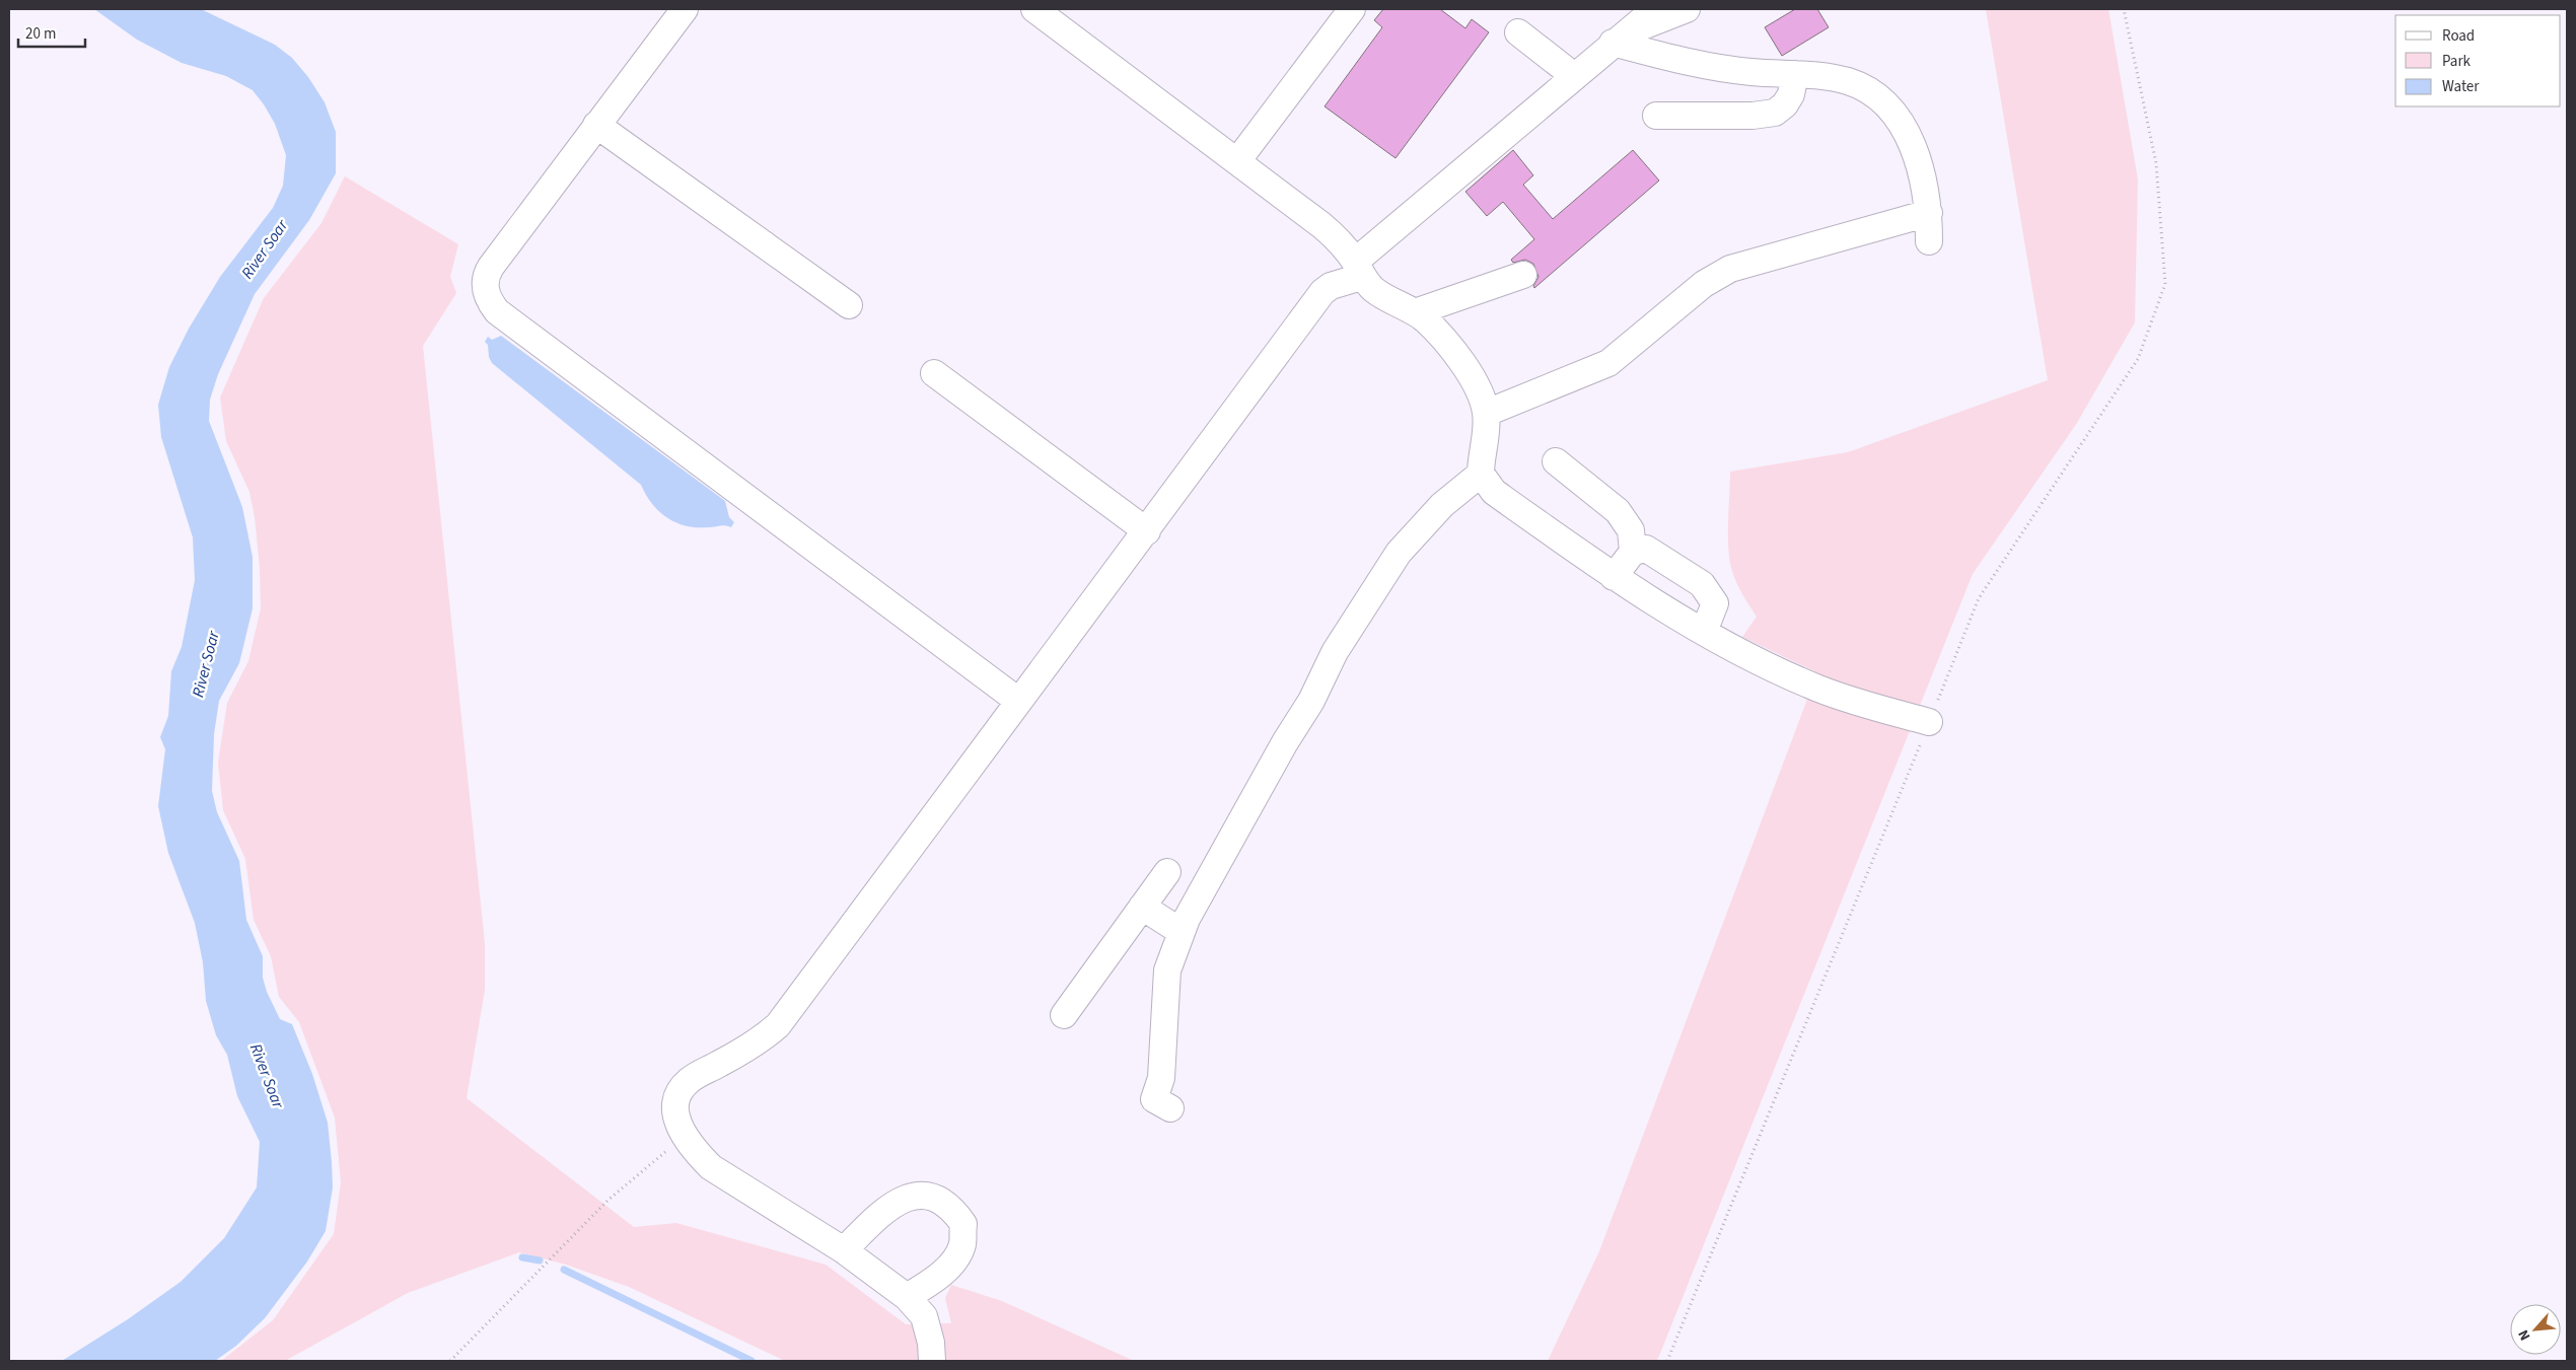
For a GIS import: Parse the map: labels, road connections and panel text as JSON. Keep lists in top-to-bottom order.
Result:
{
  "water": ["River Soar"],
  "legend": ["Road", "Park", "Water"],
  "scale_bar": "20 m",
  "north": "bottom left"
}
